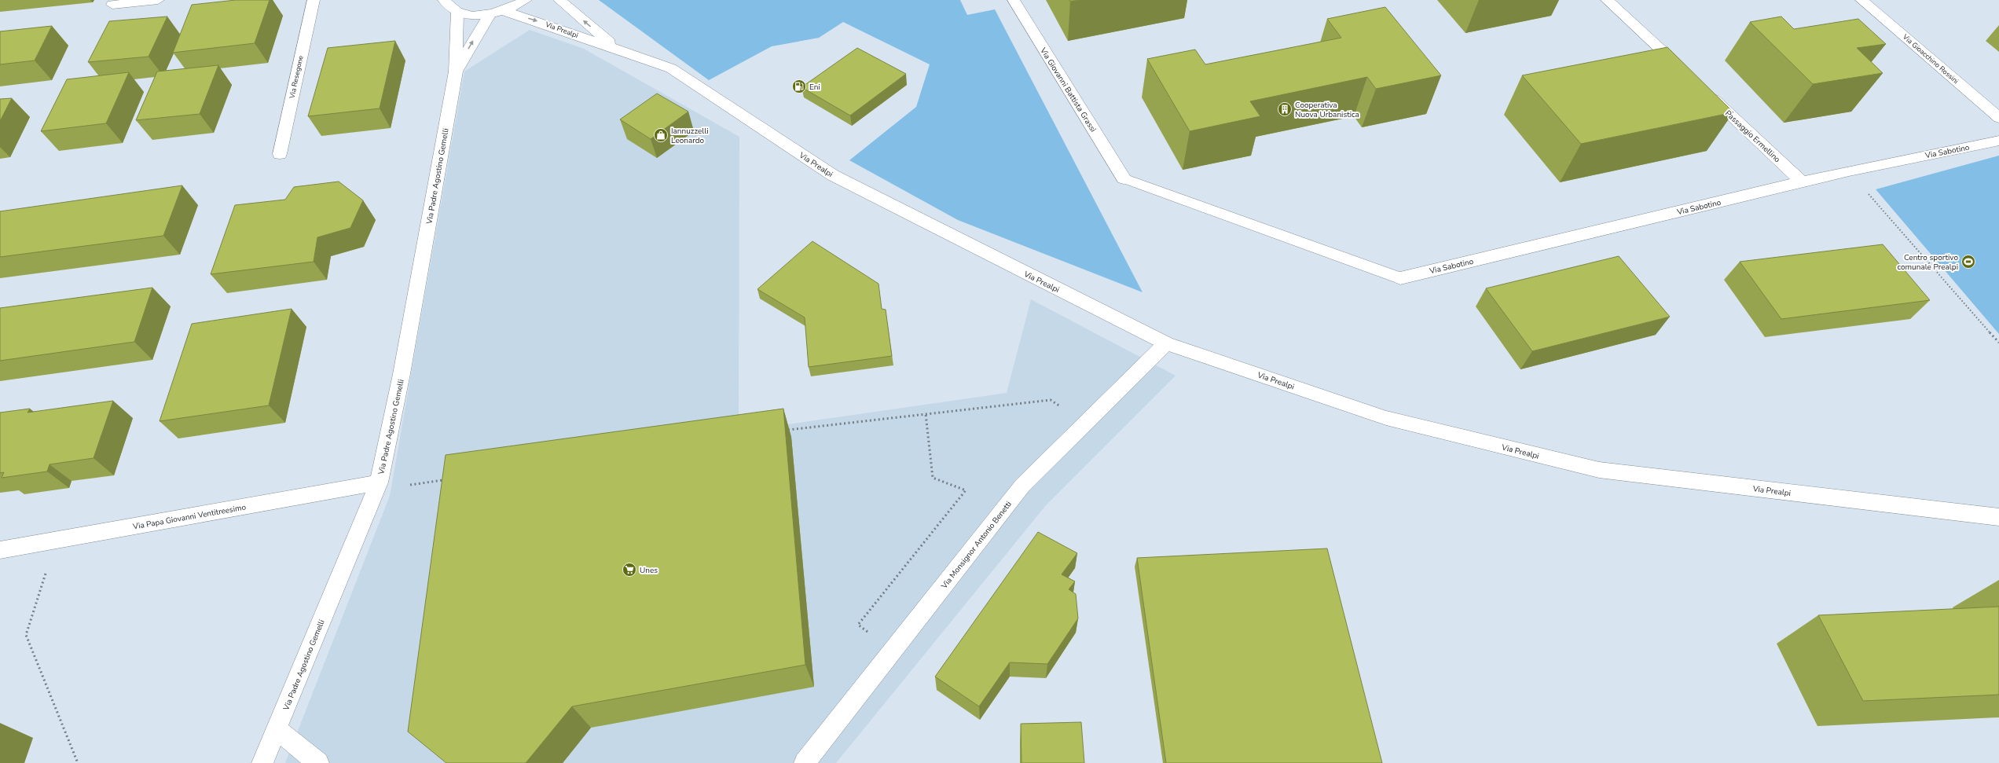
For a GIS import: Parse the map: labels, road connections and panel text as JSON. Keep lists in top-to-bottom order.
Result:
{
  "streets": {
    "street": [
      "Via Prealpi",
      "Via Gioacchino Rossini",
      "Via Resegone",
      "Via Giovanni Battista Grassi",
      "Passaggio Ermellino",
      "Via Sabotino",
      "Via Padre Agostino Gemelli",
      "Via Papa Giovanni Ventitreesimo",
      "Via Monsignor Antonio Benetti"
    ]
  },
  "crossings": [
    ["Via Prealpi", "Via Monsignor Antonio Benetti"],
    ["Passaggio Ermellino", "Via Sabotino"],
    ["Via Padre Agostino Gemelli", "Via Papa Giovanni Ventitreesimo"]
  ],
  "places": {
    "fuel station": ["Eni"],
    "building": ["Cooperativa Nuova Urbanistica"],
    "shop": ["Iannuzzelli Leonardo"],
    "sports": ["Centro sportivo comunale Prealpi"],
    "supermarket": ["Unes"]
  }
}
